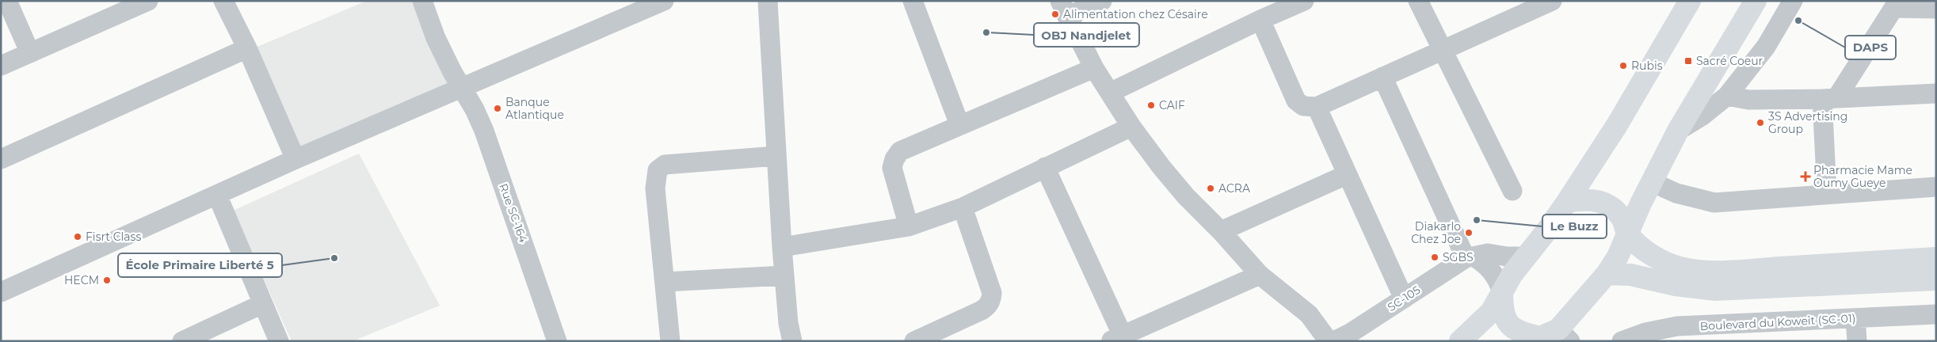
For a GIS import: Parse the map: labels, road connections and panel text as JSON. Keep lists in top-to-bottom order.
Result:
{
  "streets": {
    "street": ["Rue SC-164", "SC-105", "Boulevard du Koweit (SC-01)"]
  },
  "places": {
    "other": [
      "Alimentation chez Césaire",
      "DAPS",
      "OBJ Nandjelet",
      "Rubis",
      "CAIF",
      "Banque Atlantique",
      "3S Advertising Group",
      "ACRA",
      "Le Buzz",
      "Diakarlo Chez Joe",
      "Fisrt Class",
      "SGBS",
      "École Primaire Liberté 5",
      "HECM"
    ],
    "transit": ["Sacré Coeur"],
    "health": ["Pharmacie Mame Oumy Gueye"]
  }
}
